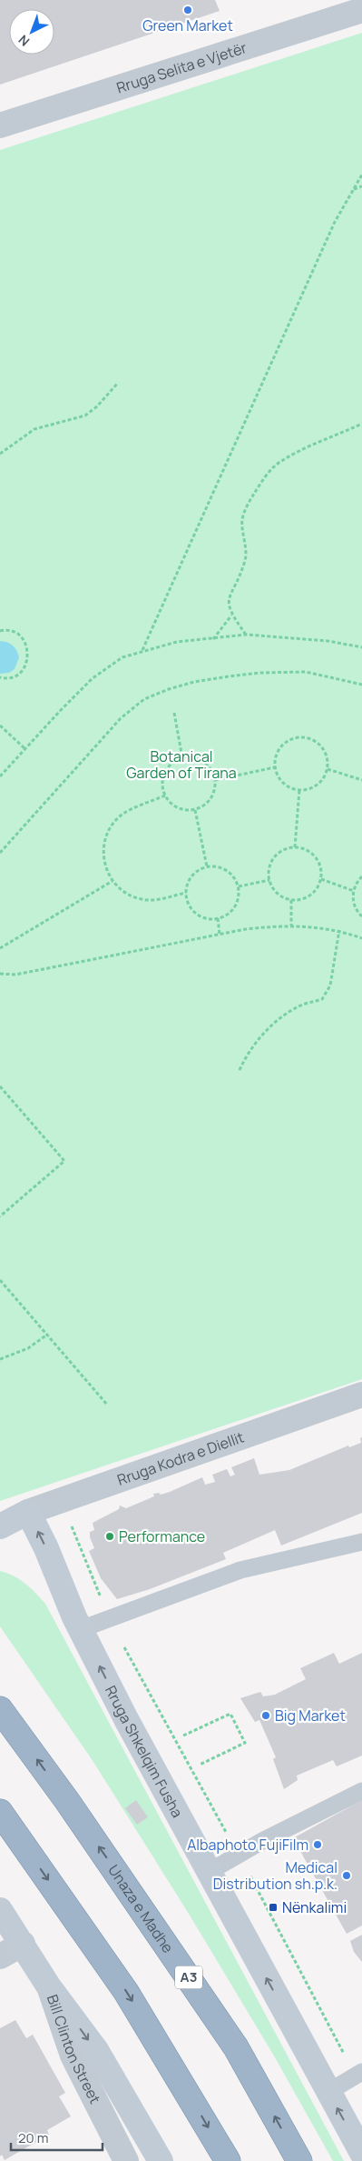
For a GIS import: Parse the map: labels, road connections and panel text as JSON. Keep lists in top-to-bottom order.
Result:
{
  "streets": {
    "highway": ["Unaza e Madhe", "A3"],
    "main road": ["Rruga Kodra e Diellit", "Rruga Shkelqim Fusha"],
    "street": ["Rruga Selita e Vjetër", "Bill Clinton Street"]
  },
  "crossings": [
    ["Rruga Kodra e Diellit", "Rruga Shkelqim Fusha"]
  ],
  "parks": ["Botanical Garden of Tirana"],
  "places": {
    "other": [
      "Green Market",
      "Performance",
      "Big Market",
      "Albaphoto FujiFilm",
      "Medical Distribution sh.p.k."
    ],
    "transit": ["Nënkalimi"]
  },
  "scale_bar": "20 m",
  "north": "bottom left"
}
